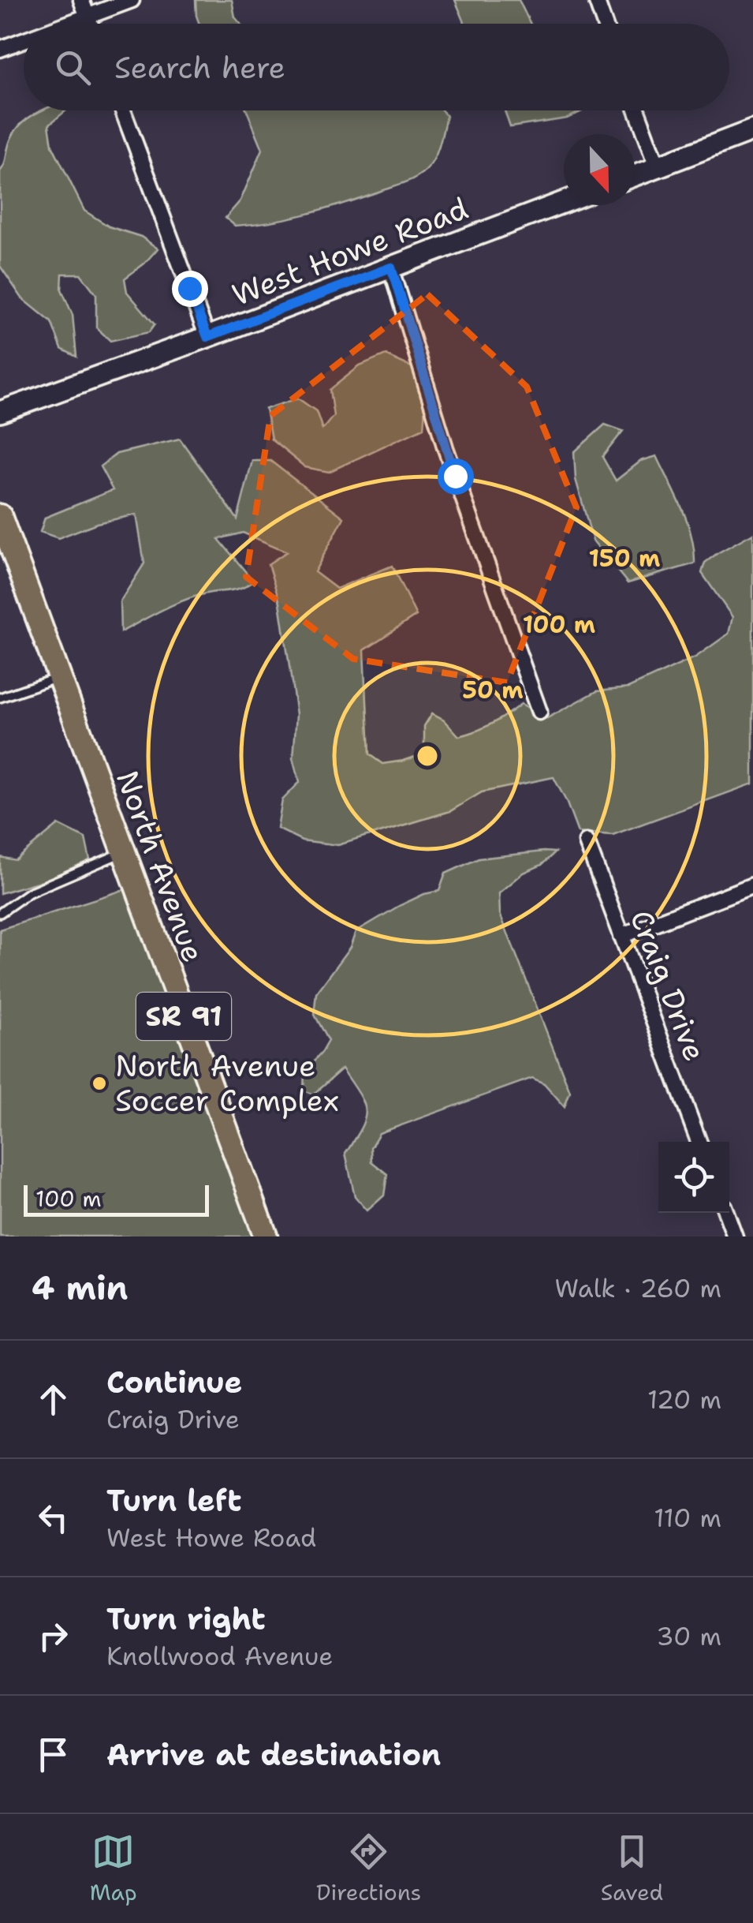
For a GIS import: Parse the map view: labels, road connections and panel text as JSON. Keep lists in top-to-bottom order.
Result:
{
  "streets": {
    "main road": ["West Howe Road", "North Avenue", "SR 91"],
    "street": ["Craig Drive"]
  },
  "places": ["North Avenue Soccer Complex"],
  "scale_bar": "100 m",
  "north": "bottom",
  "page": {
    "search": "Search here",
    "scale": "100 m",
    "heading": ["4 min", "Walk · 260 m"],
    "list": [
      ["Continue", "Craig Drive", "120 m"],
      ["Turn left", "West Howe Road", "110 m"],
      ["Turn right", "Knollwood Avenue", "30 m"],
      "Arrive at destination"
    ],
    "nav": ["Map", "Directions", "Saved"]
  },
  "rings": ["150 m", "100 m", "50 m"]
}
